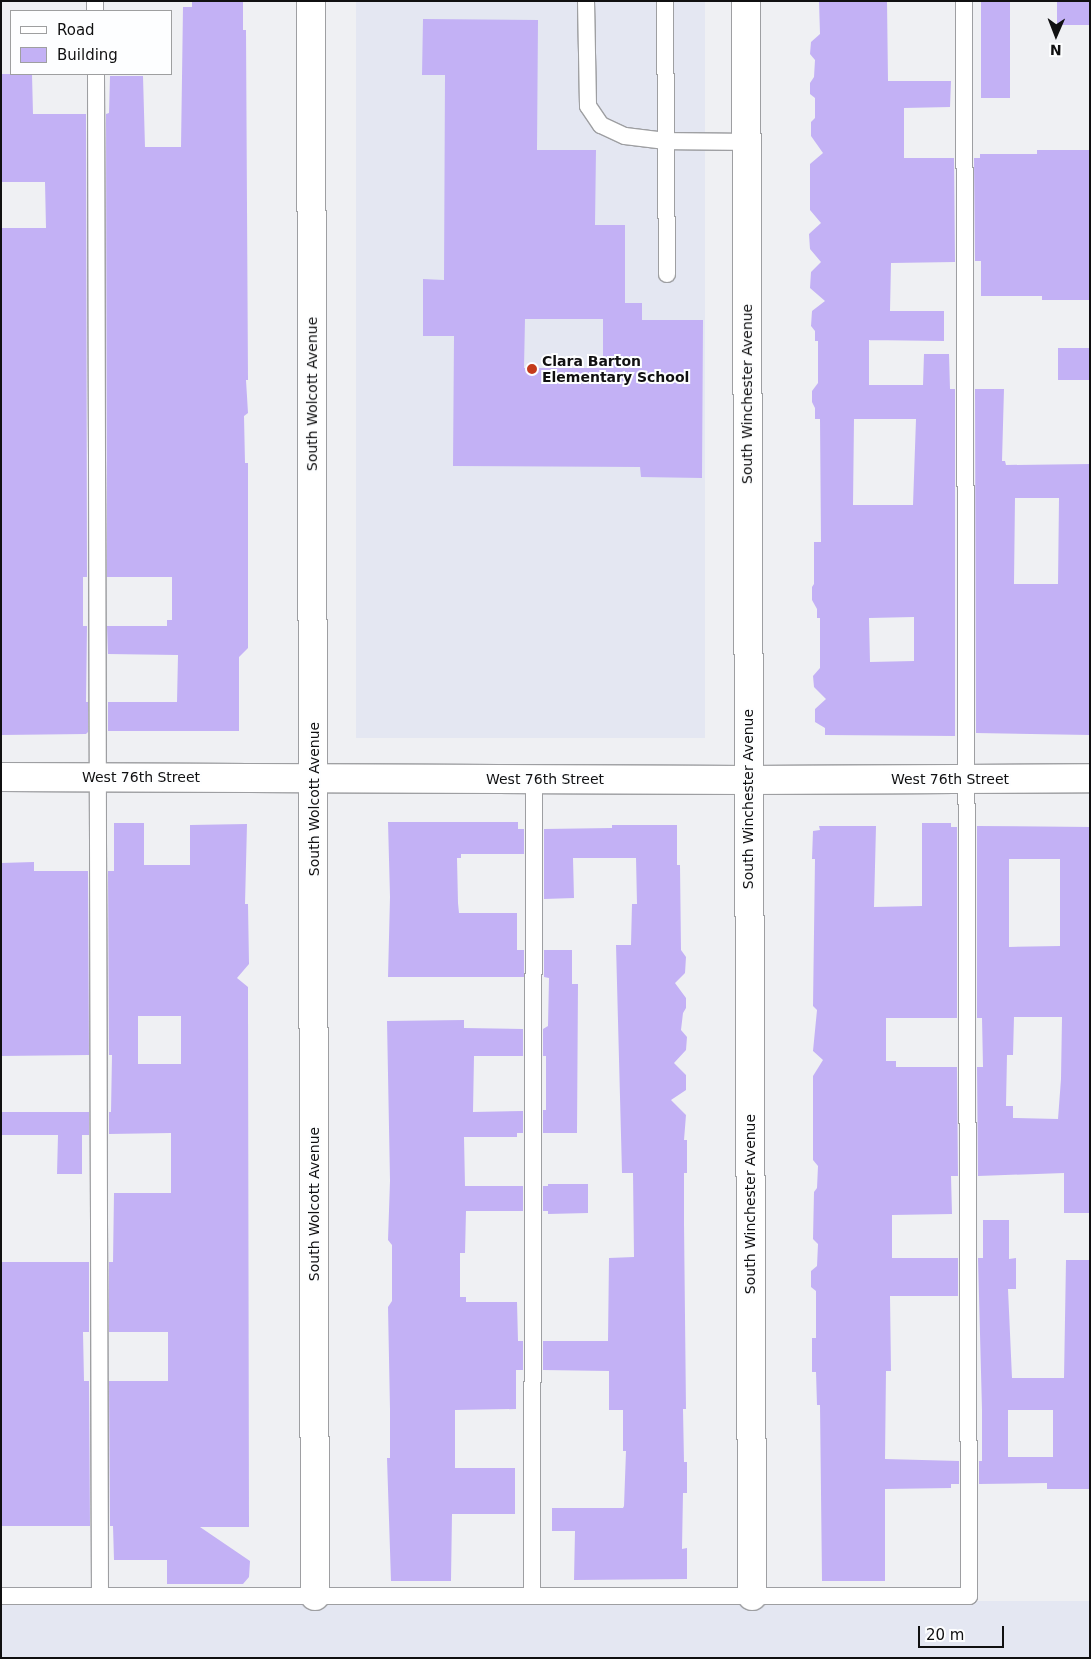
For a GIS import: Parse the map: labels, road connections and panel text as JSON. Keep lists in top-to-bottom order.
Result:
{
  "streets": {
    "street": ["South Wolcott Avenue", "South Winchester Avenue", "West 76th Street"]
  },
  "crossings": [
    ["South Wolcott Avenue", "West 76th Street"],
    ["South Winchester Avenue", "West 76th Street"]
  ],
  "places": ["Clara Barton Elementary School"],
  "legend": ["Road", "Building"],
  "scale_bar": "20 m",
  "north": "bottom"
}
